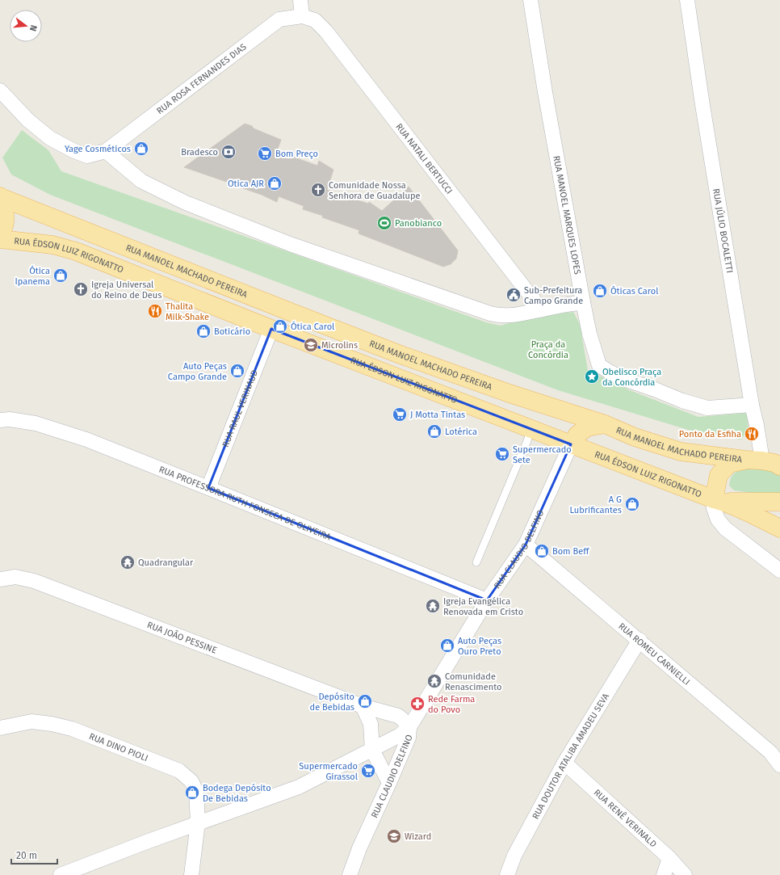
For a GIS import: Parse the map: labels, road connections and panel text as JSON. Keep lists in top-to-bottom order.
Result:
{
  "streets": {
    "main road": ["RUA ÉDSON LUIZ RIGONATTO", "RUA MANOEL MACHADO PEREIRA"],
    "street": [
      "RUA ROSA FERNANDES DIAS",
      "RUA NATALI BERTUCCI",
      "RUA MANOEL MARQUES LOPES",
      "RUA JÚLIO BOCALETTI",
      "RUA RAUL VERINAUD",
      "RUA PROFESSORA RUTH FONSECA DE OLIVEIRA",
      "RUA CLAUDIO DELFINO",
      "RUA JOÃO PESSINE",
      "RUA ROMEU CARNIELLI",
      "RUA DINO PIOLI",
      "RUA DOUTOR ATALIBA AMADEU SEVA",
      "RUA RENÊ VERINALD"
    ]
  },
  "crossings": [
    ["RUA ROSA FERNANDES DIAS", "RUA NATALI BERTUCCI"],
    ["RUA MANOEL MARQUES LOPES", "RUA JÚLIO BOCALETTI"],
    ["RUA JÚLIO BOCALETTI", "RUA MANOEL MACHADO PEREIRA"],
    ["RUA ÉDSON LUIZ RIGONATTO", "RUA RAUL VERINAUD"],
    ["RUA ÉDSON LUIZ RIGONATTO", "RUA CLAUDIO DELFINO"],
    ["RUA RAUL VERINAUD", "RUA PROFESSORA RUTH FONSECA DE OLIVEIRA"],
    ["RUA PROFESSORA RUTH FONSECA DE OLIVEIRA", "RUA CLAUDIO DELFINO"],
    ["RUA CLAUDIO DELFINO", "RUA JOÃO PESSINE"],
    ["RUA CLAUDIO DELFINO", "RUA ROMEU CARNIELLI"],
    ["RUA ROMEU CARNIELLI", "RUA DOUTOR ATALIBA AMADEU SEVA"],
    ["RUA DOUTOR ATALIBA AMADEU SEVA", "RUA RENÊ VERINALD"]
  ],
  "parks": ["Praça da Concórdia"],
  "places": {
    "shop": [
      "Yage Cosméticos",
      "Otica AJR",
      "Ótica Ipanema",
      "Óticas Carol",
      "Ótica Carol",
      "Boticário",
      "Auto Peças Campo Grande",
      "Lotérica",
      "A G Lubrificantes",
      "Bom Beff",
      "Auto Peças Ouro Preto",
      "Depósito de Bebidas",
      "Bodega Depósito De Bebidas"
    ],
    "bank": ["Bradesco"],
    "supermarket": [
      "Bom Preço",
      "J Motta Tintas",
      "Supermercado Sete",
      "Supermercado Girassol"
    ],
    "church": ["Comunidade Nossa Senhora de Guadalupe", "Igreja Universal do Reino de Deus"],
    "sports": ["Panobianco"],
    "public building": ["Sub-Prefeitura Campo Grande"],
    "restaurant": ["Thalita Milk-Shake", "Ponto da Esfiha"],
    "school or university": ["Microlins", "Wizard"],
    "place": ["Obelisco Praça da Concórdia"],
    "temple": ["Quadrangular", "Igreja Evangélica Renovada em Cristo", "Comunidade Renascimento"],
    "pharmacy": ["Rede Farma do Povo"]
  },
  "scale_bar": "20 m",
  "north": "right"
}
